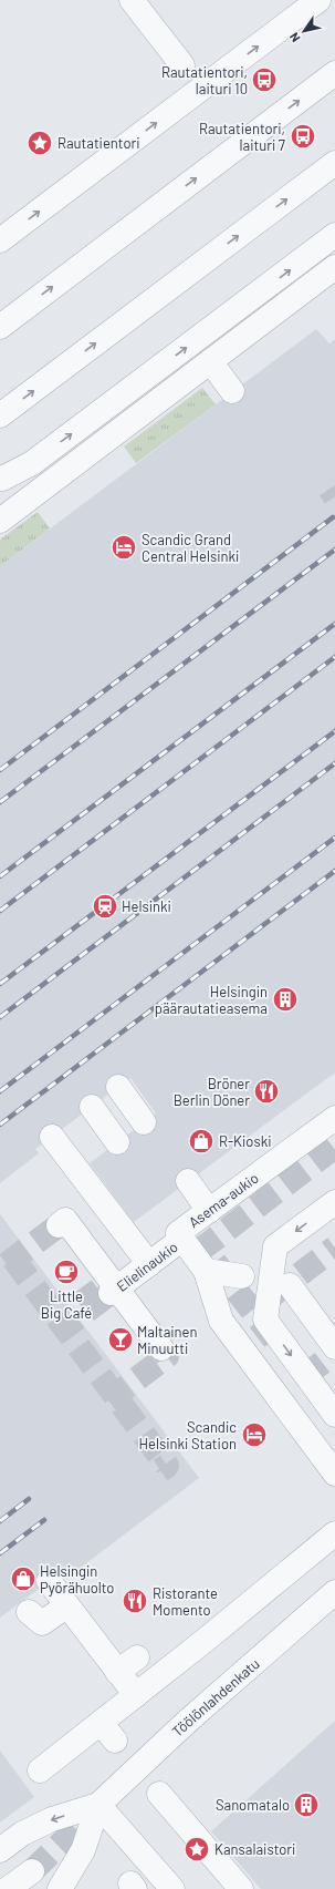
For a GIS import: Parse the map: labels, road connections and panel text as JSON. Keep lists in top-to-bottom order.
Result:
{
  "streets": {
    "street": ["Asema-aukio", "Elielinaukio", "Töölönlahdenkatu"]
  },
  "crossings": [
    ["Asema-aukio", "Elielinaukio"]
  ],
  "places": {
    "bus stop": ["Rautatientori, laituri 10", "Rautatientori, laituri 7"],
    "place": ["Rautatientori", "Kansalaistori"],
    "hotel": ["Scandic Grand Central Helsinki", "Scandic Helsinki Station"],
    "station": ["Helsinki"],
    "building": ["Helsingin päärautatieasema", "Sanomatalo"],
    "restaurant": ["Bröner Berlin Döner", "Ristorante Momento"],
    "shop": ["R-Kioski", "Helsingin Pyörähuolto"],
    "cafe": ["Little Big Café"],
    "bar": ["Maltainen Minuutti"]
  },
  "north": "bottom left"
}
